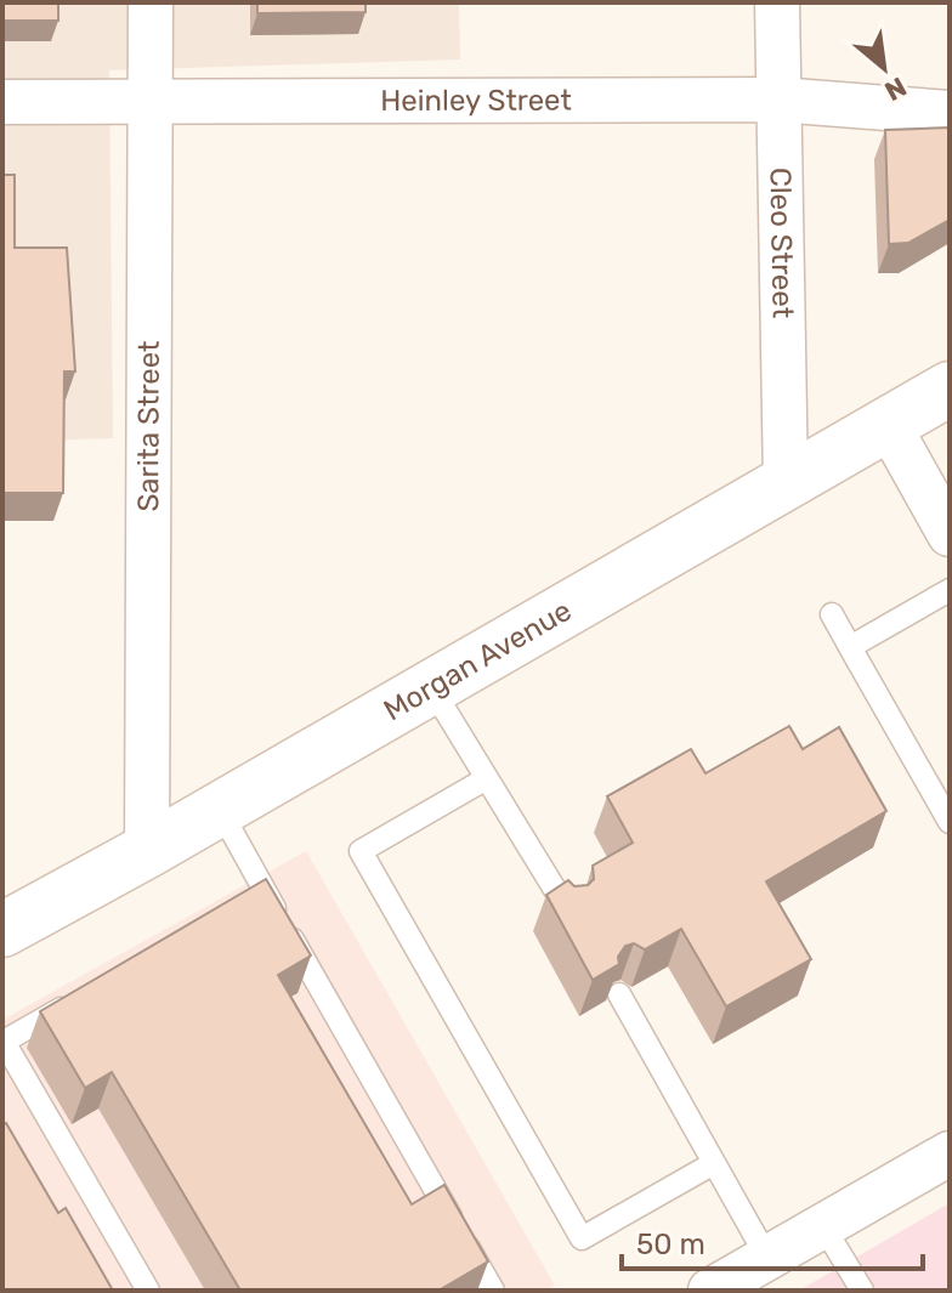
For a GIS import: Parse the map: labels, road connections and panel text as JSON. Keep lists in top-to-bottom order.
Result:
{
  "streets": {
    "main road": ["Morgan Avenue"],
    "street": ["Heinley Street", "Cleo Street", "Sarita Street"]
  },
  "crossings": [
    ["Heinley Street", "Cleo Street"],
    ["Heinley Street", "Sarita Street"],
    ["Cleo Street", "Morgan Avenue"],
    ["Sarita Street", "Morgan Avenue"]
  ],
  "scale_bar": "50 m",
  "north": "bottom right"
}
